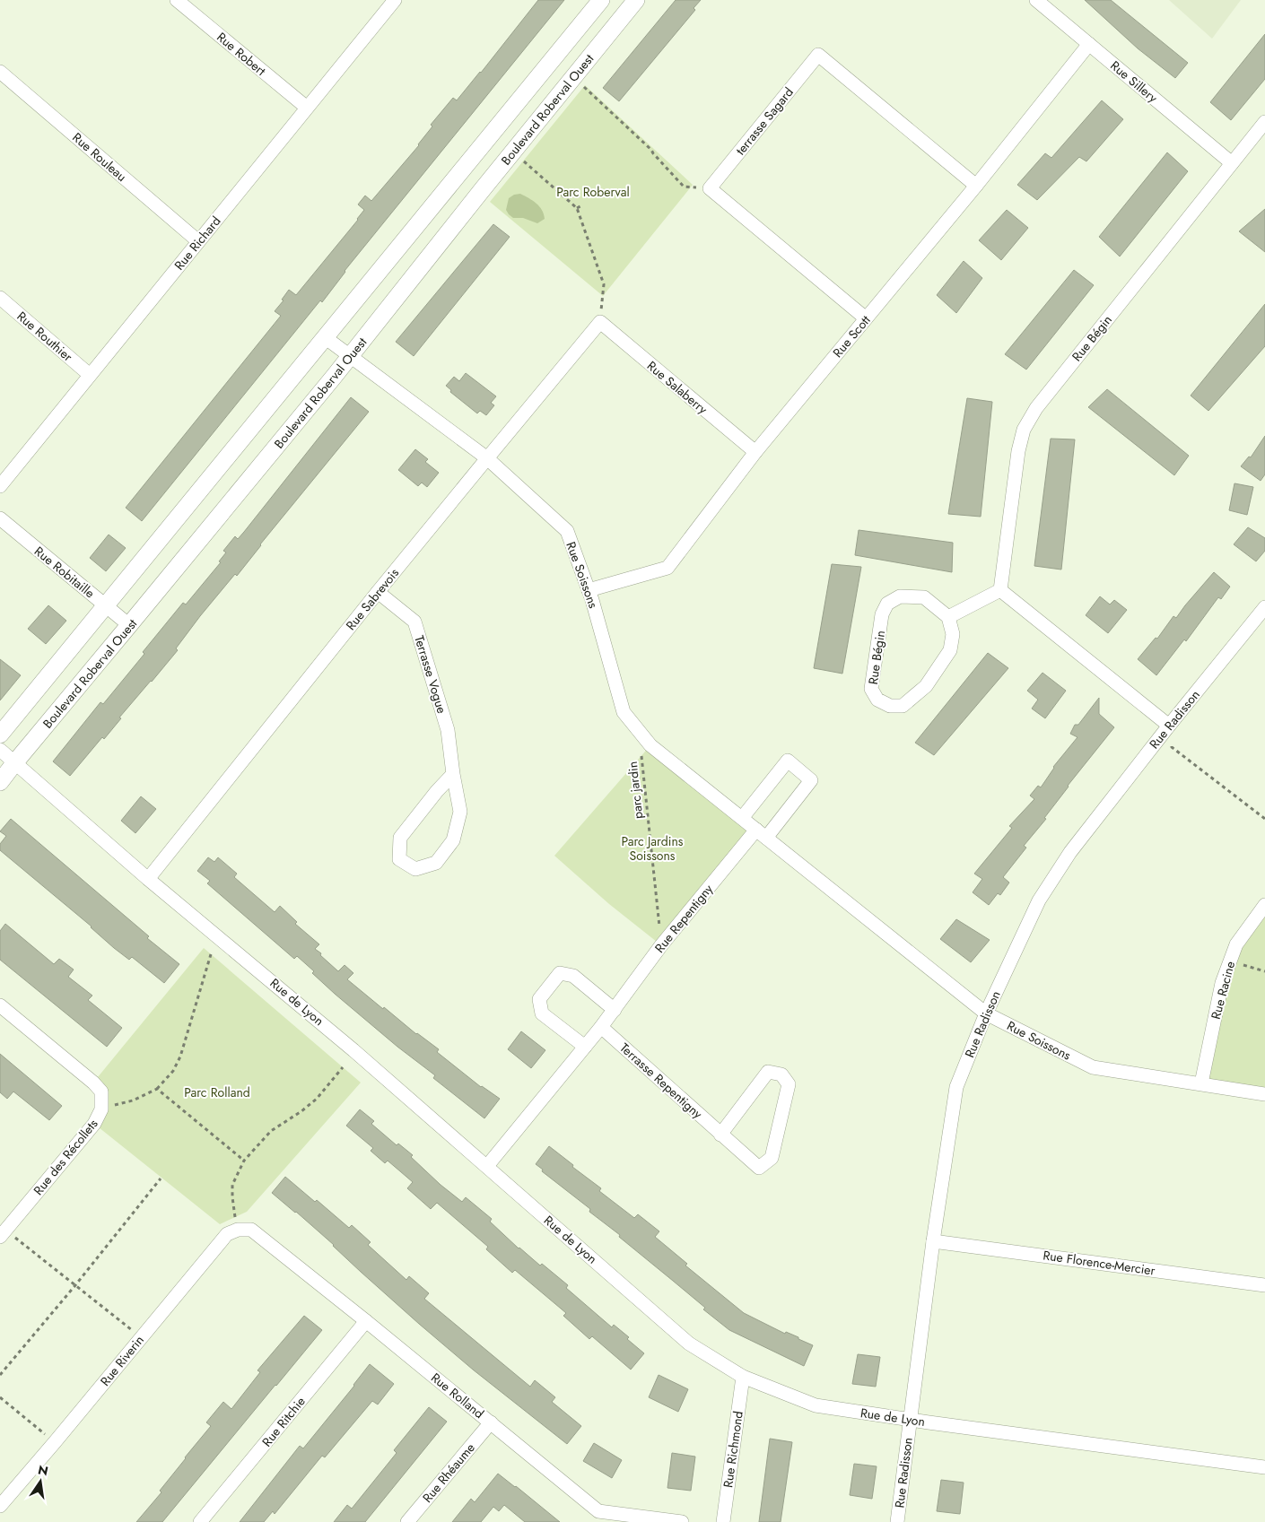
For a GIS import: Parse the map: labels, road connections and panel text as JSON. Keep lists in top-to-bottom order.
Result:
{
  "streets": {
    "street": [
      "Rue Robert",
      "Rue Sillery",
      "Boulevard Roberval Ouest",
      "terrasse Sagard",
      "Rue Rouleau",
      "Rue Richard",
      "Rue Routhier",
      "Rue Scott",
      "Rue Bégin",
      "Rue Salaberry",
      "Rue Robitaille",
      "Rue Soissons",
      "Rue Sabrevois",
      "Terrasse Vogue",
      "Rue Radisson",
      "Rue Repentigny",
      "Rue Racine",
      "Rue de Lyon",
      "Terrasse Repentigny",
      "Rue des Récollets",
      "Rue Florence-Mercier",
      "Rue Riverin",
      "Rue Rolland",
      "Rue Ritchie",
      "Rue Richmond",
      "Rue Rhéaume"
    ],
    "path": ["parc jardin"]
  },
  "crossings": [
    ["Rue Robert", "Rue Richard"],
    ["Rue Sillery", "Rue Scott"],
    ["Rue Sillery", "Rue Bégin"],
    ["Boulevard Roberval Ouest", "Rue Robitaille"],
    ["Boulevard Roberval Ouest", "Rue Soissons"],
    ["Boulevard Roberval Ouest", "Rue de Lyon"],
    ["terrasse Sagard", "Rue Scott"],
    ["Rue Rouleau", "Rue Richard"],
    ["Rue Richard", "Rue Routhier"],
    ["Rue Scott", "Rue Salaberry"],
    ["Rue Scott", "Rue Soissons"],
    ["Rue Salaberry", "Rue Sabrevois"],
    ["Rue Soissons", "Rue Sabrevois"],
    ["Rue Soissons", "Rue Radisson"],
    ["Rue Soissons", "parc jardin"],
    ["Rue Soissons", "Rue Repentigny"],
    ["Rue Soissons", "Rue Racine"],
    ["Rue Sabrevois", "Terrasse Vogue"],
    ["Rue Sabrevois", "Rue de Lyon"],
    ["Rue Radisson", "Rue de Lyon"],
    ["Rue Radisson", "Rue Florence-Mercier"],
    ["parc jardin", "Rue Repentigny"],
    ["Rue Repentigny", "Rue de Lyon"],
    ["Rue Repentigny", "Terrasse Repentigny"],
    ["Rue de Lyon", "Rue Richmond"],
    ["Rue Riverin", "Rue Rolland"],
    ["Rue Rolland", "Rue Ritchie"],
    ["Rue Rolland", "Rue Rhéaume"]
  ],
  "parks": ["Parc Roberval", "Parc Jardins Soissons", "Parc Rolland"],
  "north": "top"
}
